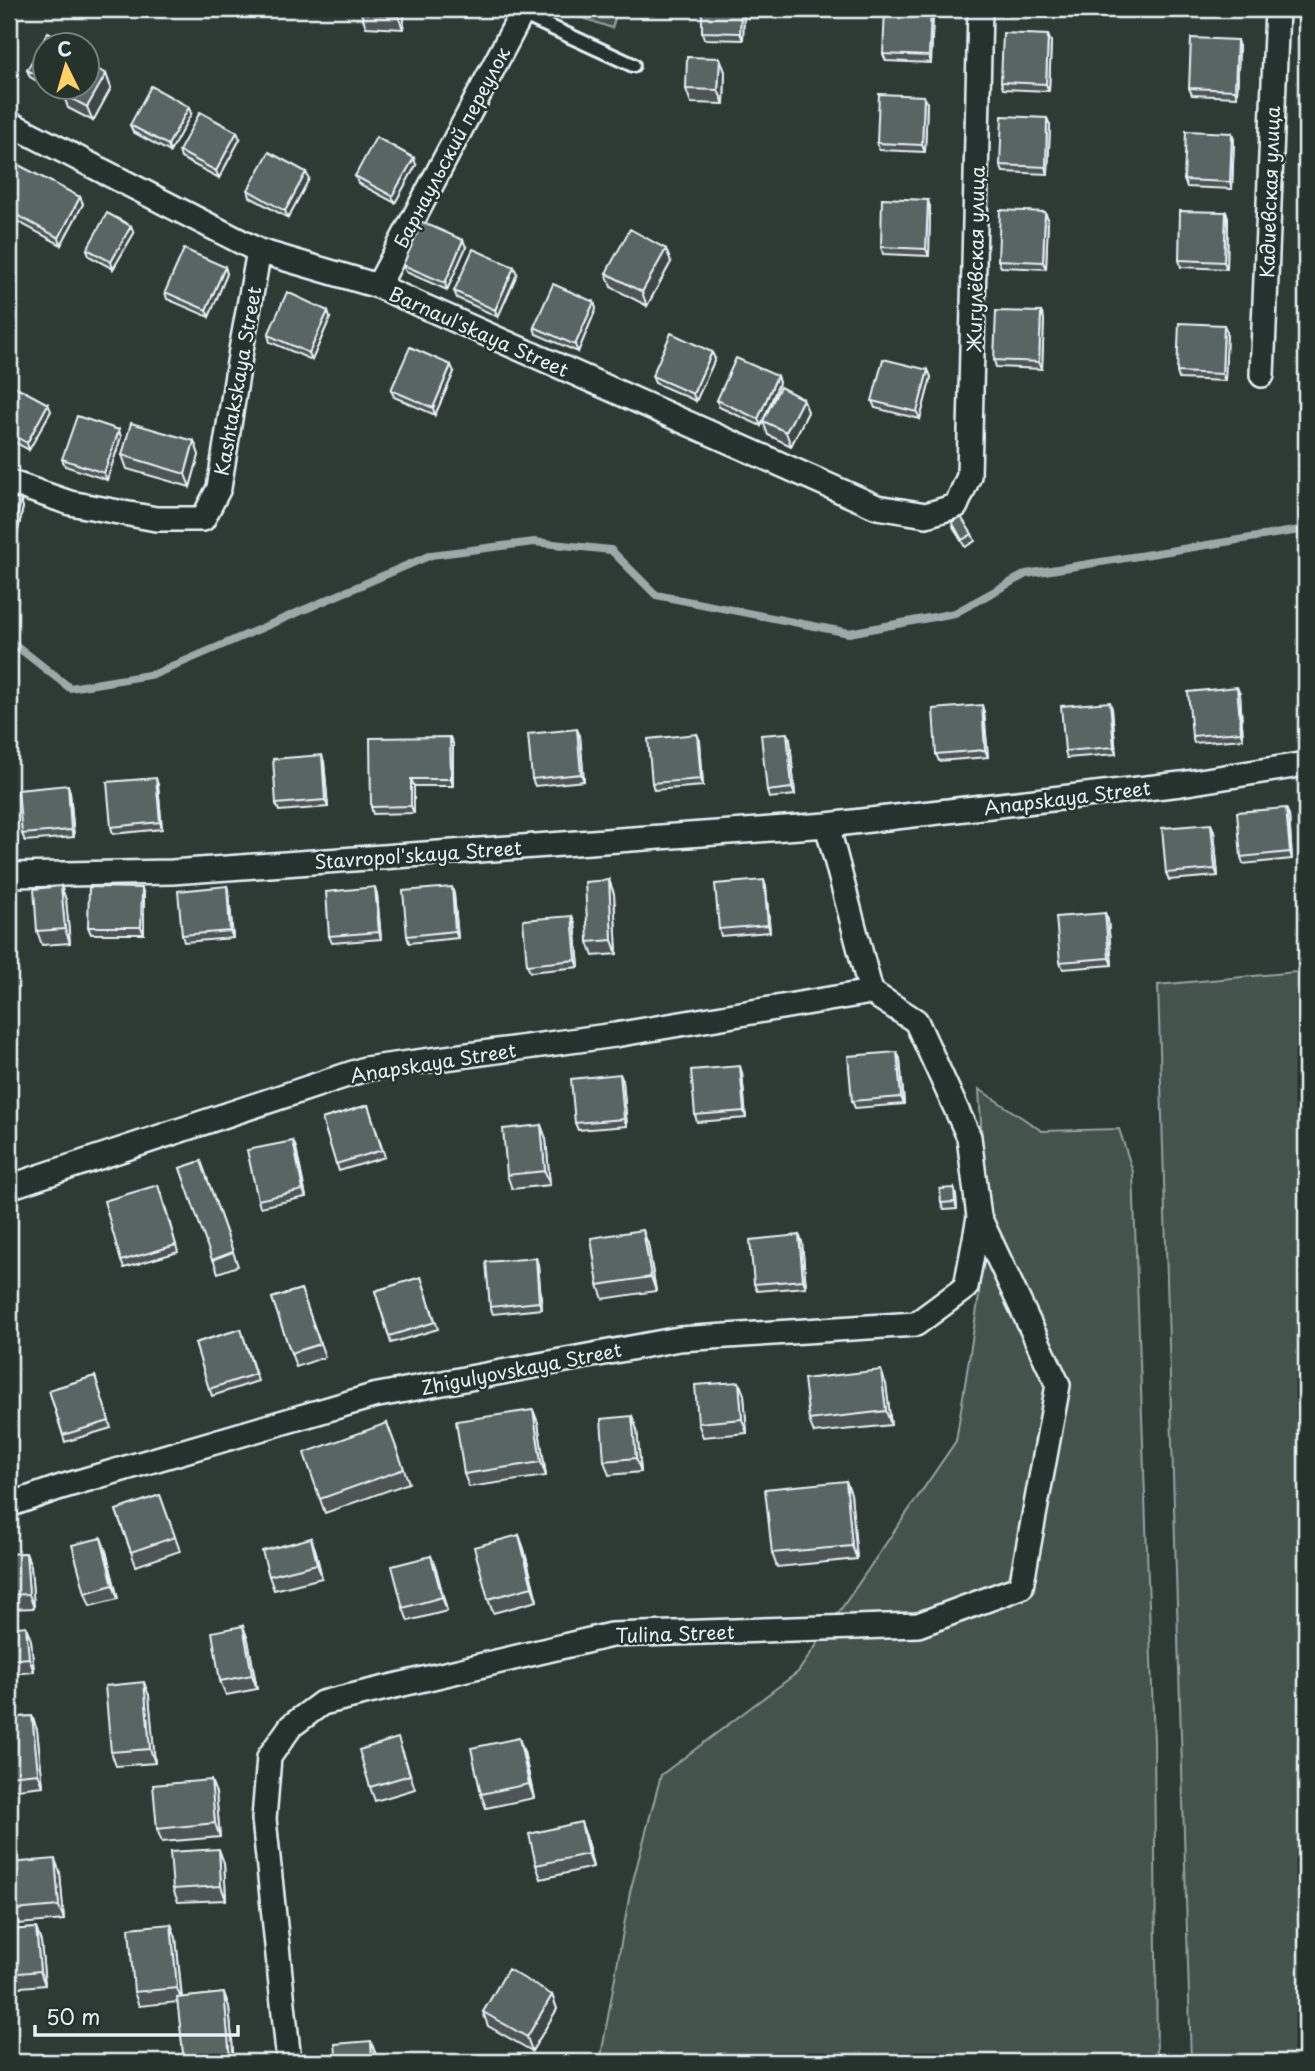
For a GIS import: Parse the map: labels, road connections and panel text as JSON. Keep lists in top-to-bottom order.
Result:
{
  "streets": {
    "street": [
      "Барнаульский переулок",
      "Кадиевская улица",
      "Жигулёвская улица",
      "Barnaul'skaya Street",
      "Kashtakskaya Street",
      "Anapskaya Street",
      "Stavropol'skaya Street",
      "Zhigulyovskaya Street",
      "Tulina Street"
    ]
  },
  "crossings": [
    ["Барнаульский переулок", "Barnaul'skaya Street"],
    ["Жигулёвская улица", "Barnaul'skaya Street"],
    ["Barnaul'skaya Street", "Kashtakskaya Street"],
    ["Anapskaya Street", "Stavropol'skaya Street"],
    ["Zhigulyovskaya Street", "Tulina Street"]
  ],
  "scale_bar": "50 m",
  "north": "top"
}
